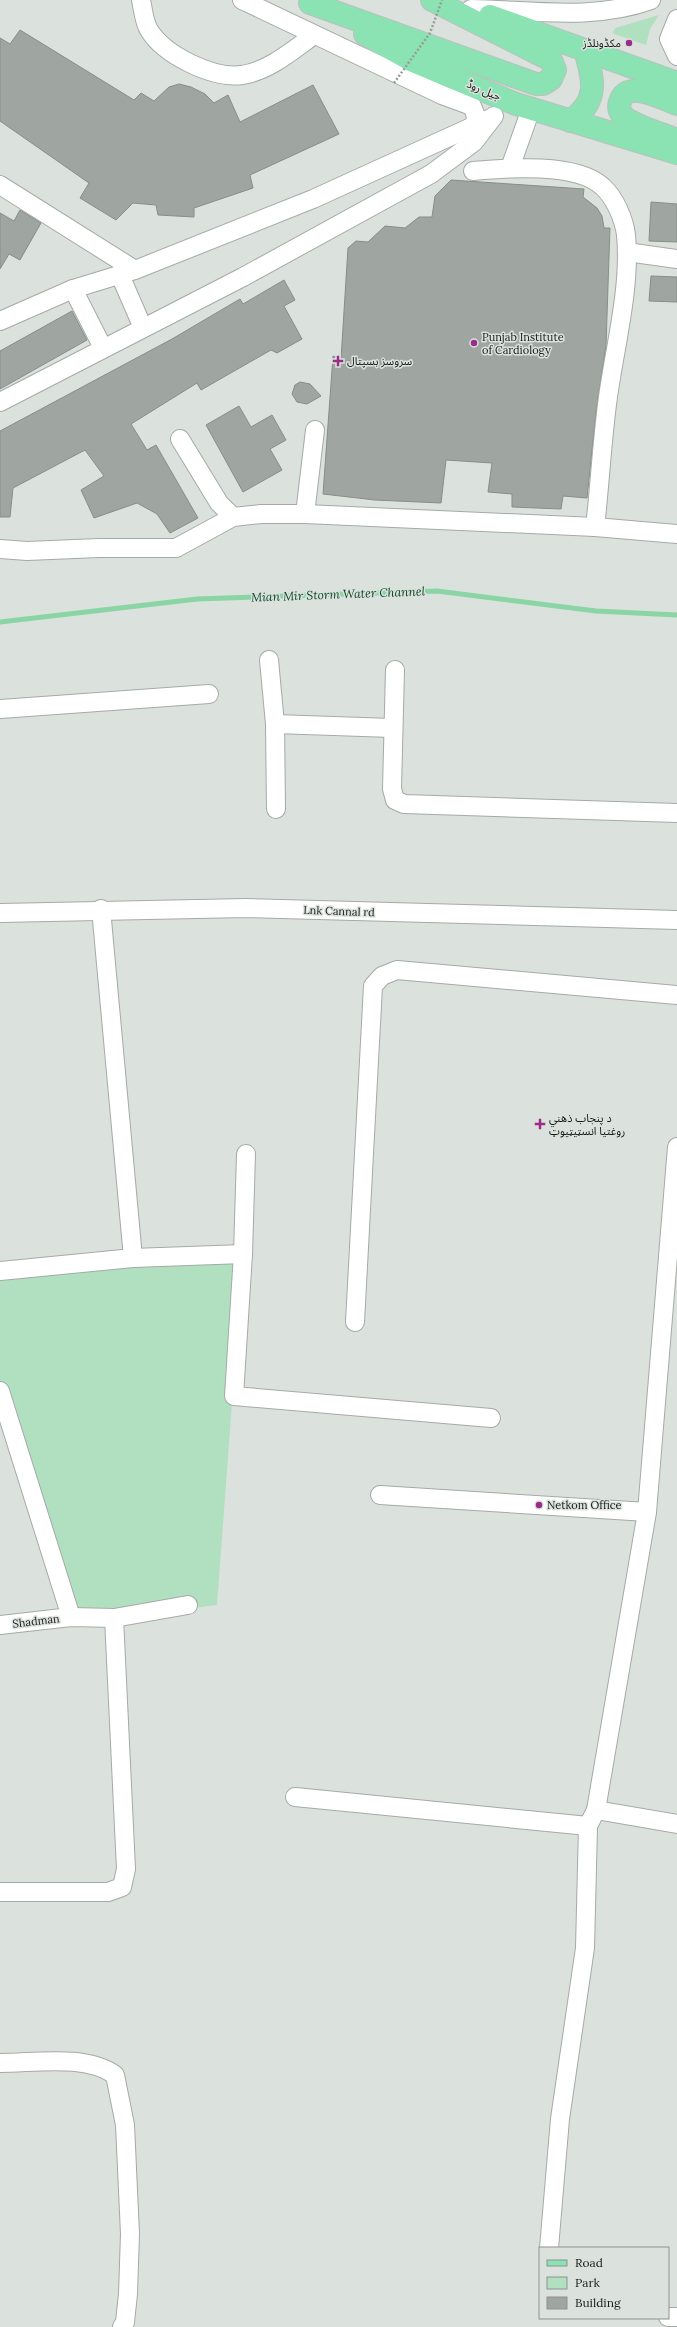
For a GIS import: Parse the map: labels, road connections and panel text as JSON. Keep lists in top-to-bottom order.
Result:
{
  "streets": {
    "main road": ["جیل روڈ"],
    "street": ["Lnk Cannal rd", "Shadman"]
  },
  "water": ["Mian Mir Storm Water Channel"],
  "places": {
    "other": ["مکڈونلڈز", "Punjab Institute of Cardiology", "Netkom Office"],
    "health": ["سروسز ہسپتال", "د پنجاب ذهني روغتیا انسټیټیوټ"]
  },
  "legend": ["Road", "Park", "Building"]
}
